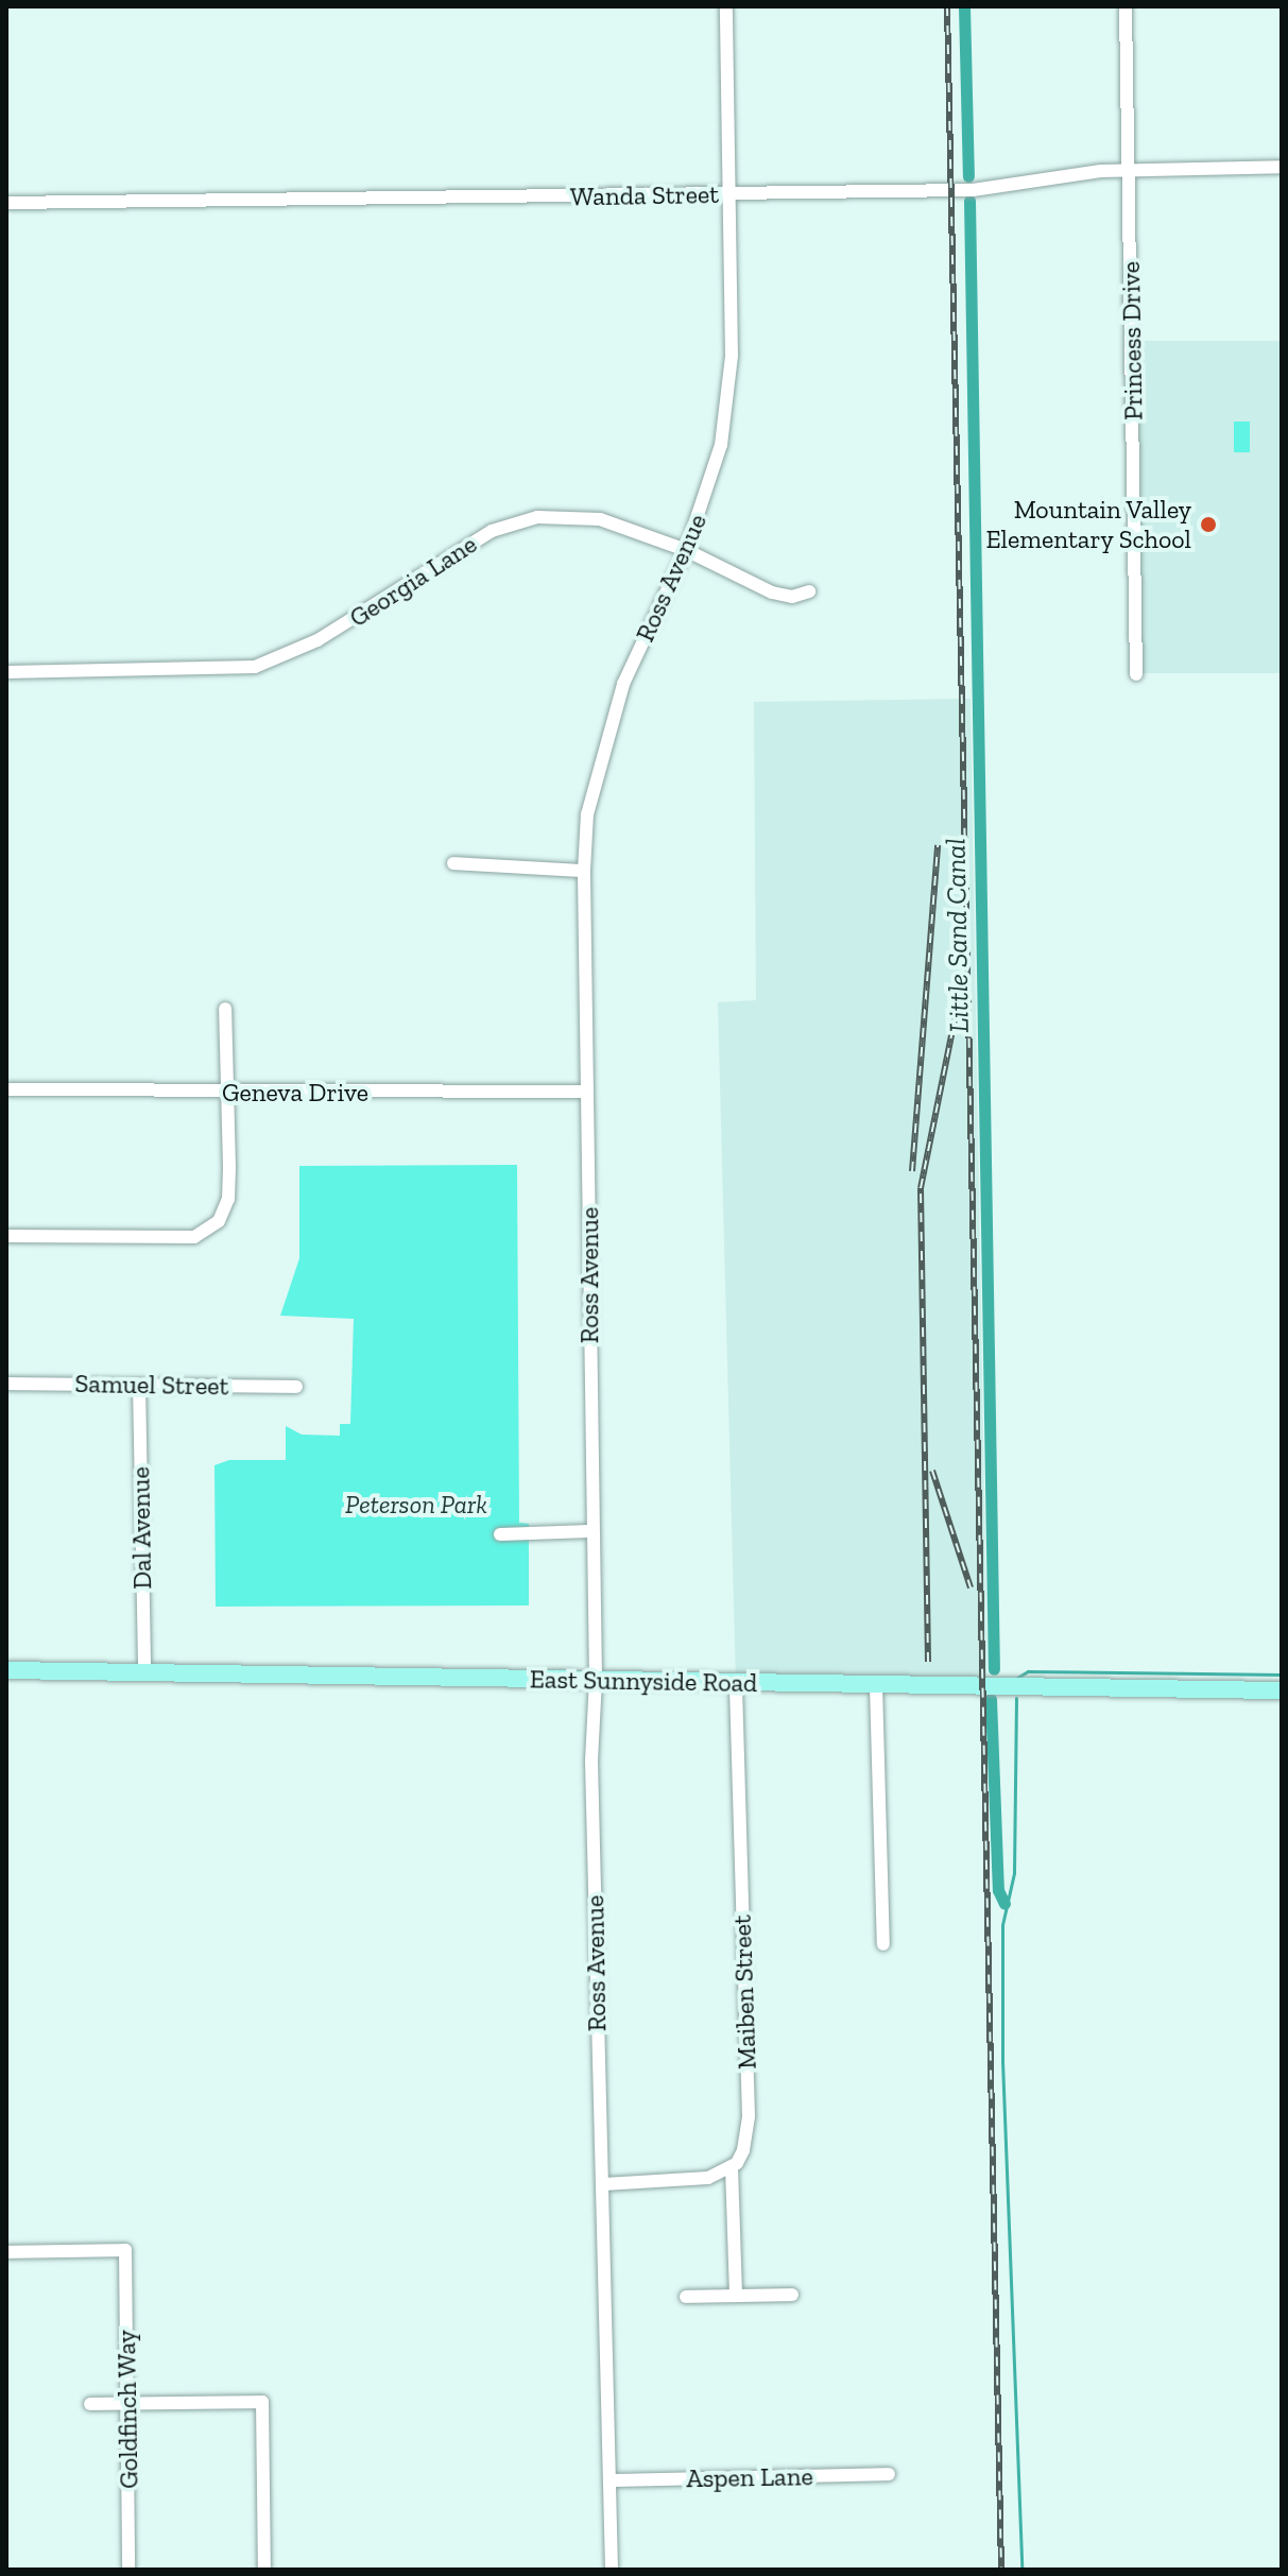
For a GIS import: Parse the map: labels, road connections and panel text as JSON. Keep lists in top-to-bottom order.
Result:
{
  "streets": {
    "main road": ["East Sunnyside Road"],
    "street": [
      "Wanda Street",
      "Princess Drive",
      "Ross Avenue",
      "Georgia Lane",
      "Geneva Drive",
      "Samuel Street",
      "Dal Avenue",
      "Maiben Street",
      "Goldfinch Way",
      "Aspen Lane"
    ]
  },
  "crossings": [
    ["Wanda Street", "Princess Drive"],
    ["Wanda Street", "Ross Avenue"],
    ["Ross Avenue", "Georgia Lane"],
    ["Ross Avenue", "Geneva Drive"],
    ["Ross Avenue", "East Sunnyside Road"],
    ["Ross Avenue", "Aspen Lane"],
    ["Samuel Street", "Dal Avenue"],
    ["Dal Avenue", "East Sunnyside Road"],
    ["East Sunnyside Road", "Maiben Street"]
  ],
  "water": ["Little Sand Canal"],
  "parks": ["Peterson Park"],
  "places": ["Mountain Valley Elementary School"]
}
